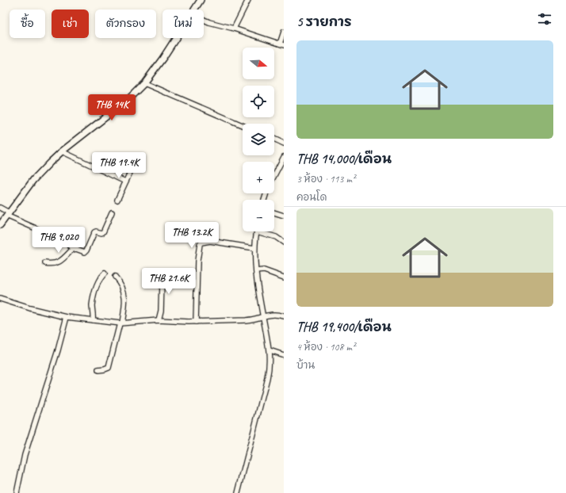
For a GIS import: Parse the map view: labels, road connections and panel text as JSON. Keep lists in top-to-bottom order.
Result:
{
  "north": "right",
  "page": {
    "heading": "5 รายการ",
    "chip": [
      "ซื้อ",
      "เช่า",
      "ตัวกรอง",
      "ใหม่"
    ],
    "list": [
      {
        "name": "THB 14,000/เดือน",
        "note": "3 ห้อง · 113 m² · คอนโด"
      },
      {
        "name": "THB 19,400/เดือน",
        "note": "4 ห้อง · 108 m² · บ้าน"
      }
    ],
    "map_buttons": ["+", "−"],
    "price": [
      "THB 14K",
      "THB 19.4K",
      "THB 13.2K",
      "THB 9,020",
      "THB 21.6K"
    ]
  }
}
